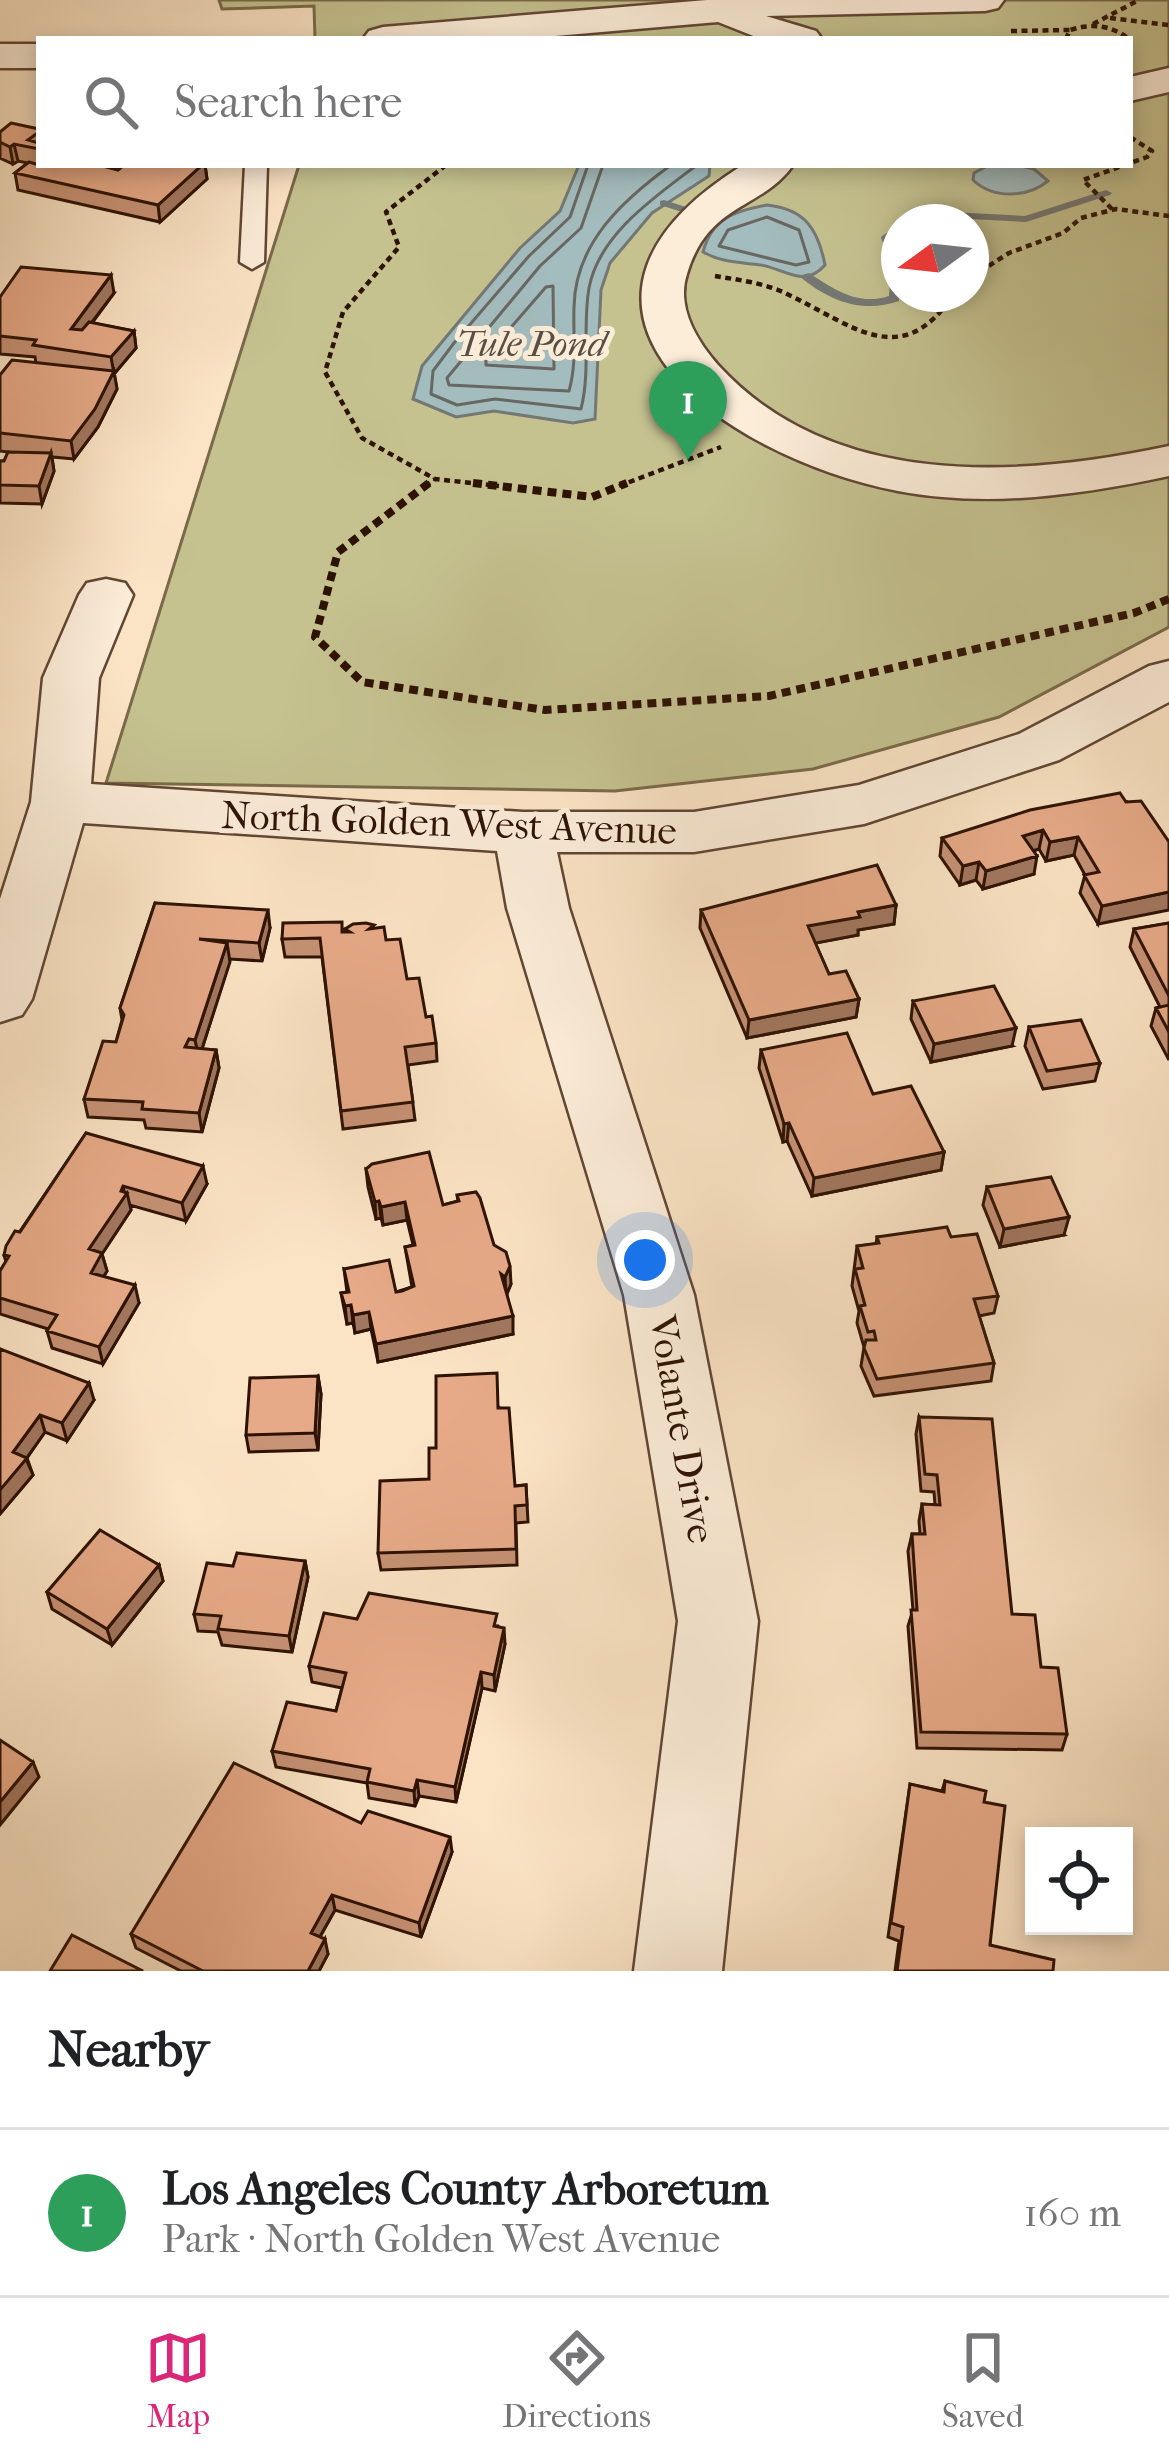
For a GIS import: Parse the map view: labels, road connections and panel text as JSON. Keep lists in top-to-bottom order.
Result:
{
  "streets": {
    "street": ["North Golden West Avenue", "Volante Drive"]
  },
  "crossings": [
    ["North Golden West Avenue", "Volante Drive"]
  ],
  "water": ["Tule Pond"],
  "north": "left",
  "page": {
    "search": "Search here",
    "pins": "1",
    "heading": "Nearby",
    "list": [
      {
        "mark": "1",
        "name": "Los Angeles County Arboretum",
        "note": "Park · North Golden West Avenue",
        "value": "160 m"
      }
    ],
    "nav": ["Map", "Directions", "Saved"]
  }
}
